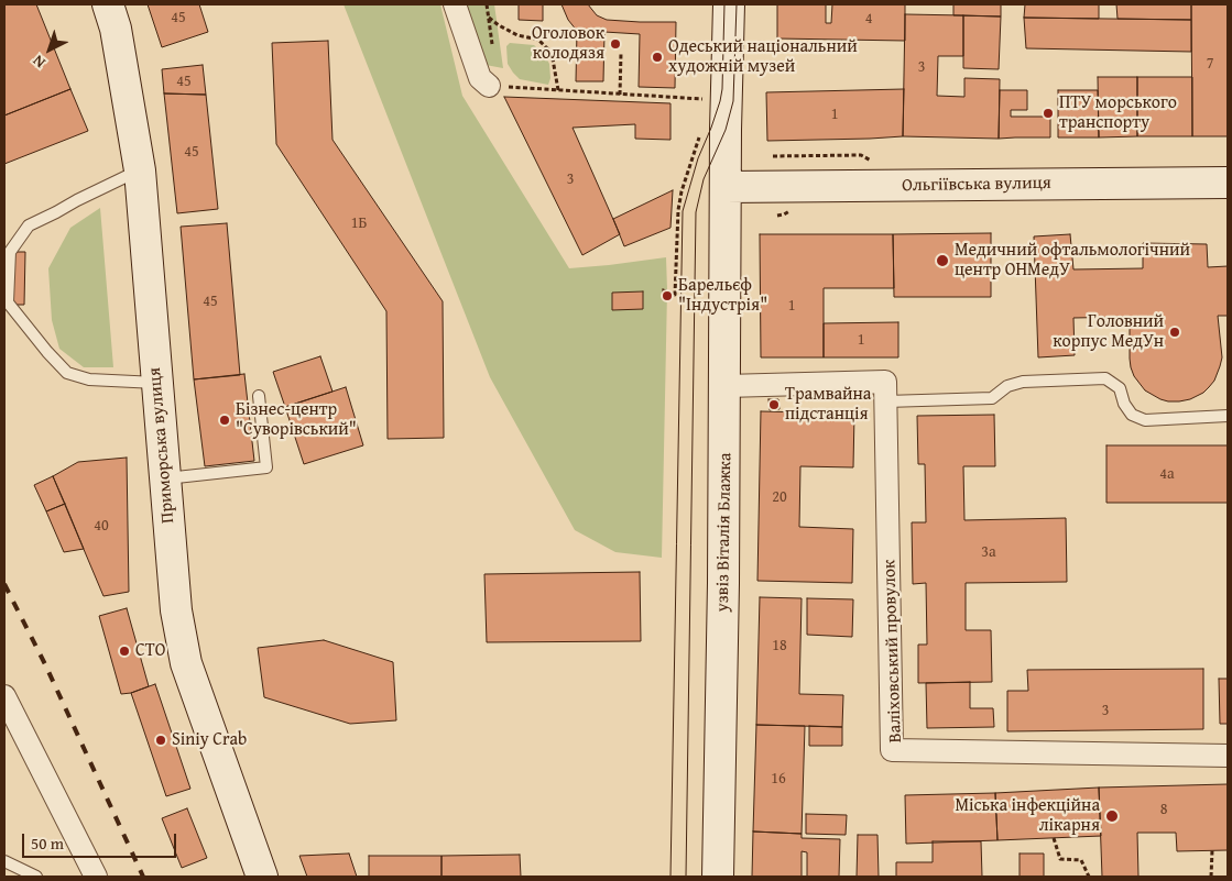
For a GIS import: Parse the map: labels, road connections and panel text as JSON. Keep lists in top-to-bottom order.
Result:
{
  "streets": {
    "main road": ["Ольгіївська вулиця", "Приморська вулиця", "узвіз Віталія Блажка"],
    "street": ["Валіховський провулок"]
  },
  "crossings": [
    ["Ольгіївська вулиця", "узвіз Віталія Блажка"],
    ["узвіз Віталія Блажка", "Валіховський провулок"]
  ],
  "places": [
    "Оголовок колодязя",
    "Одеський національний художній музей",
    "ПТУ морського транспорту",
    "Медичний офтальмологічний центр ОНМедУ",
    "Барельєф \"Індустрія\"",
    "Головний корпус МедУн",
    "Трамвайна підстанція",
    "Бізнес-центр \"Суворівський\"",
    "СТО",
    "Siniy Crab",
    "Міська інфекційна лікарня"
  ],
  "house_numbers": [
    "45",
    "4",
    "7",
    "3",
    "45",
    "1",
    "45",
    "3",
    "1Б",
    "45",
    "1",
    "1",
    "4а",
    "20",
    "40",
    "3а",
    "18",
    "3",
    "16",
    "8"
  ],
  "scale_bar": "50 m",
  "north": "bottom left"
}
